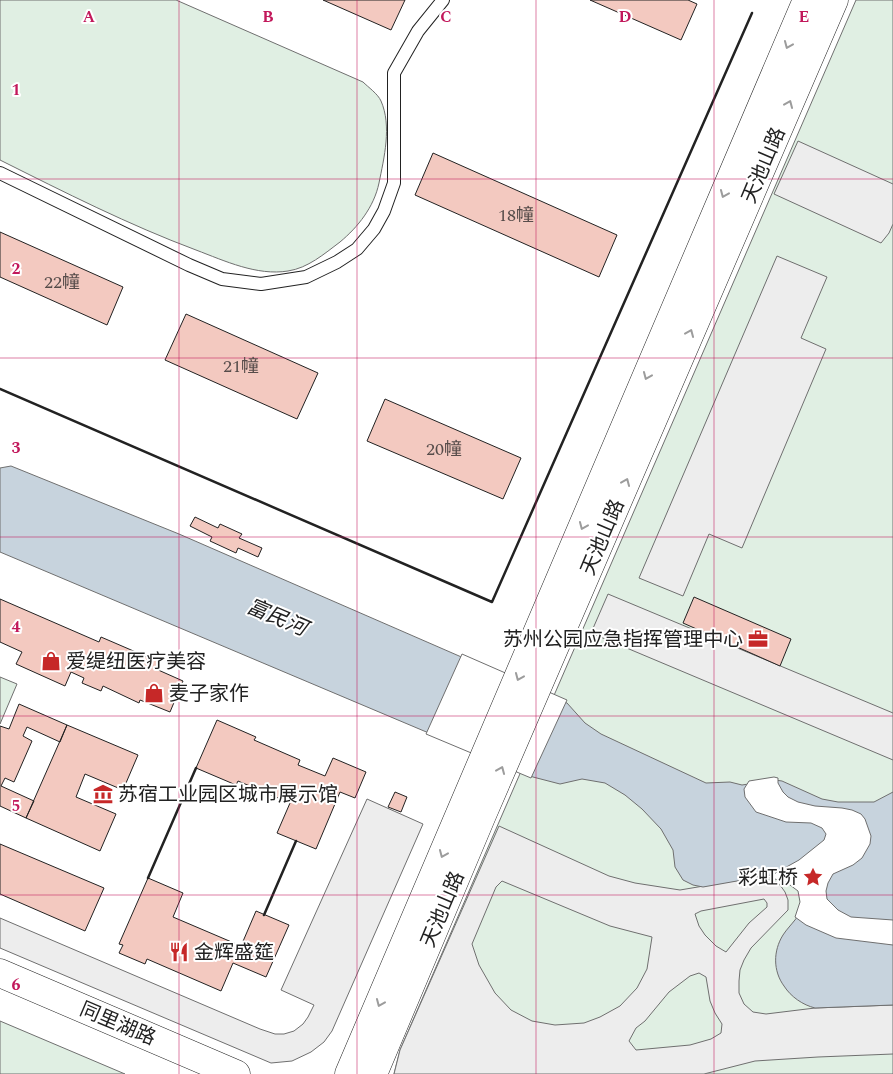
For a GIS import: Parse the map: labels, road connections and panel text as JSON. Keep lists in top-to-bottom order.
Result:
{
  "streets": {
    "street": ["天池山路", "同里湖路"]
  },
  "water": ["富民河"],
  "places": {
    "office": ["苏州公园应急指挥管理中心"],
    "shop": ["爱缇纽医疗美容", "麦子家作"],
    "museum": ["苏宿工业园区城市展示馆"],
    "place": ["彩虹桥"],
    "restaurant": ["金辉盛筵"]
  },
  "house_numbers": [
    "18幢",
    "22幢",
    "21幢",
    "20幢"
  ],
  "grid": {
    "columns": [
      "A",
      "B",
      "C",
      "D",
      "E"
    ],
    "rows": [
      "1",
      "2",
      "3",
      "4",
      "5",
      "6"
    ]
  }
}
